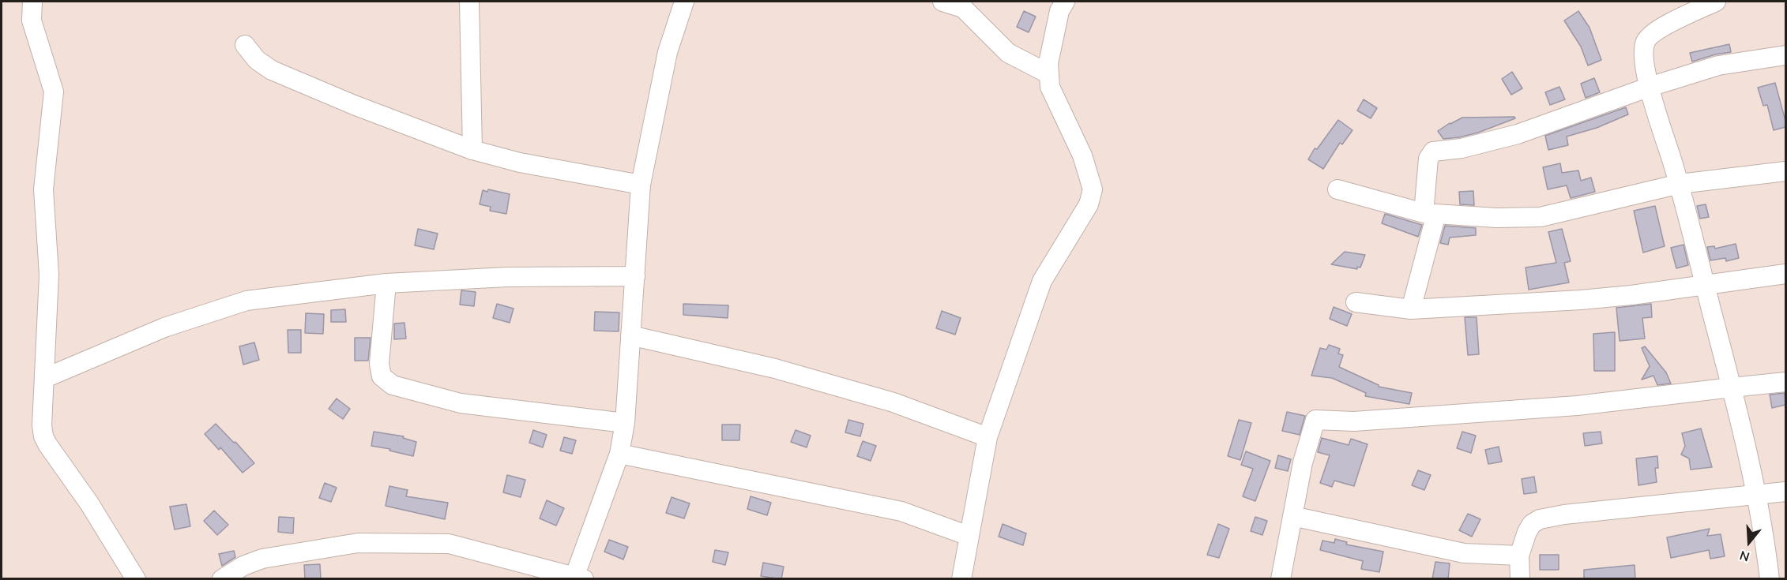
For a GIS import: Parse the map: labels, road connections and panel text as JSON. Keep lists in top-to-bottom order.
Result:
{
  "north": "bottom"
}
